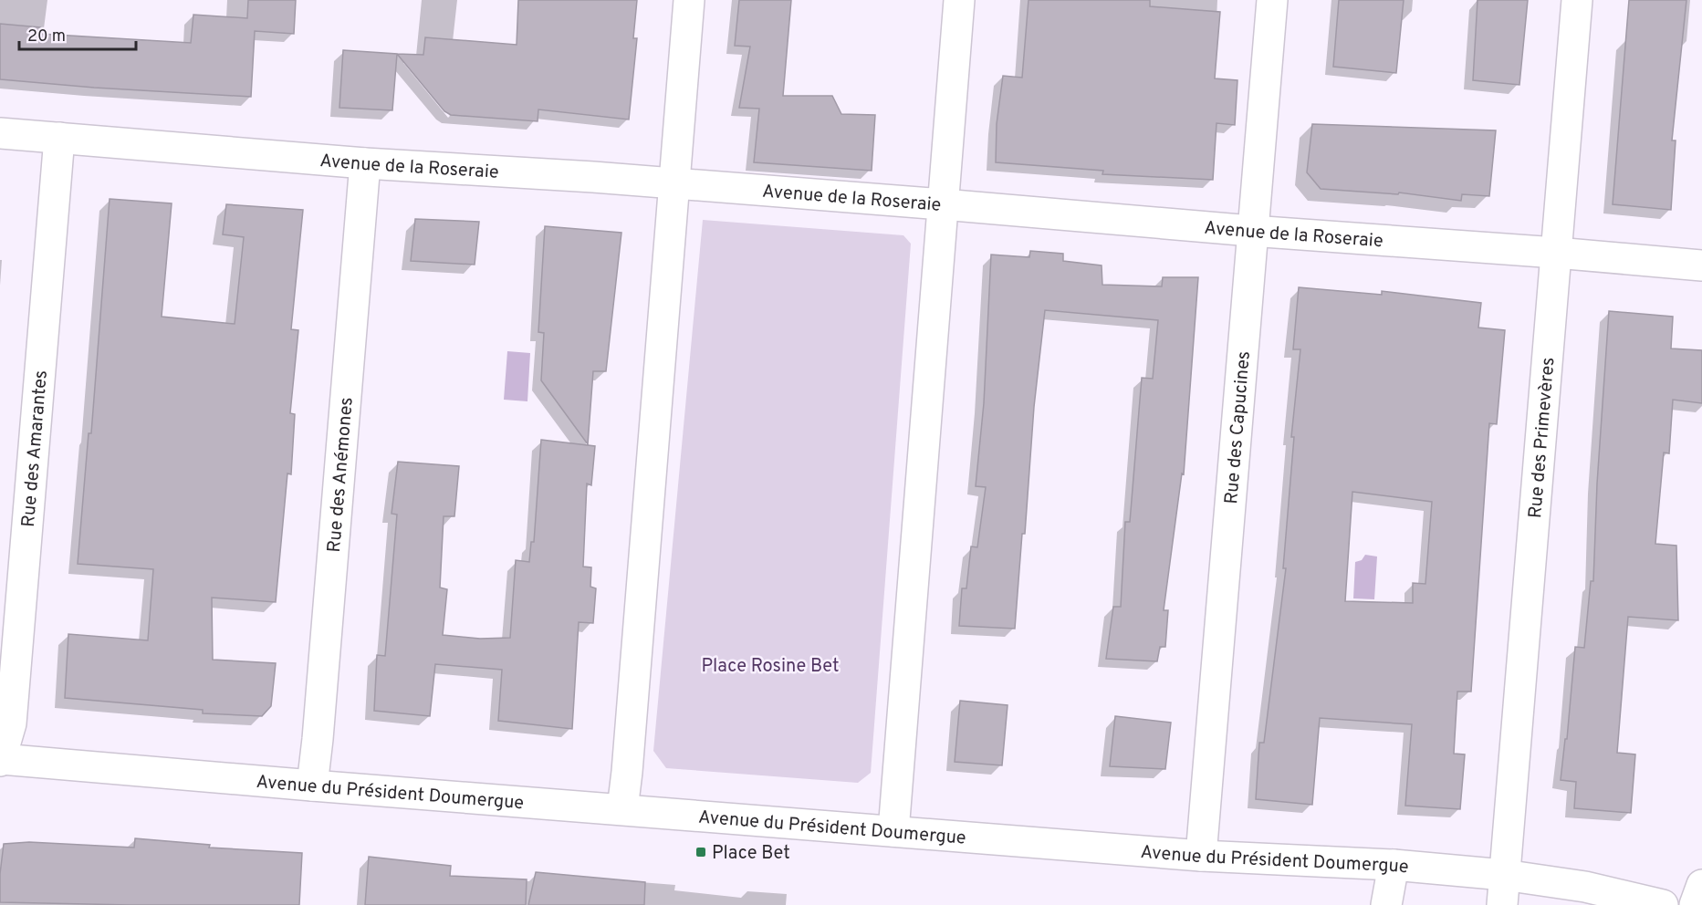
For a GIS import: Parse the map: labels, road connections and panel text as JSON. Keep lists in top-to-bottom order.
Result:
{
  "streets": {
    "street": [
      "Avenue de la Roseraie",
      "Rue des Capucines",
      "Rue des Primevères",
      "Rue des Amarantes",
      "Rue des Anémones",
      "Avenue du Président Doumergue"
    ]
  },
  "crossings": [
    ["Avenue de la Roseraie", "Rue des Capucines"],
    ["Avenue de la Roseraie", "Rue des Primevères"],
    ["Avenue de la Roseraie", "Rue des Amarantes"],
    ["Avenue de la Roseraie", "Rue des Anémones"],
    ["Rue des Capucines", "Avenue du Président Doumergue"],
    ["Rue des Primevères", "Avenue du Président Doumergue"],
    ["Rue des Amarantes", "Avenue du Président Doumergue"],
    ["Rue des Anémones", "Avenue du Président Doumergue"]
  ],
  "parks": ["Place Rosine Bet"],
  "places": {
    "transit": ["Place Bet"]
  },
  "scale_bar": "20 m"
}
